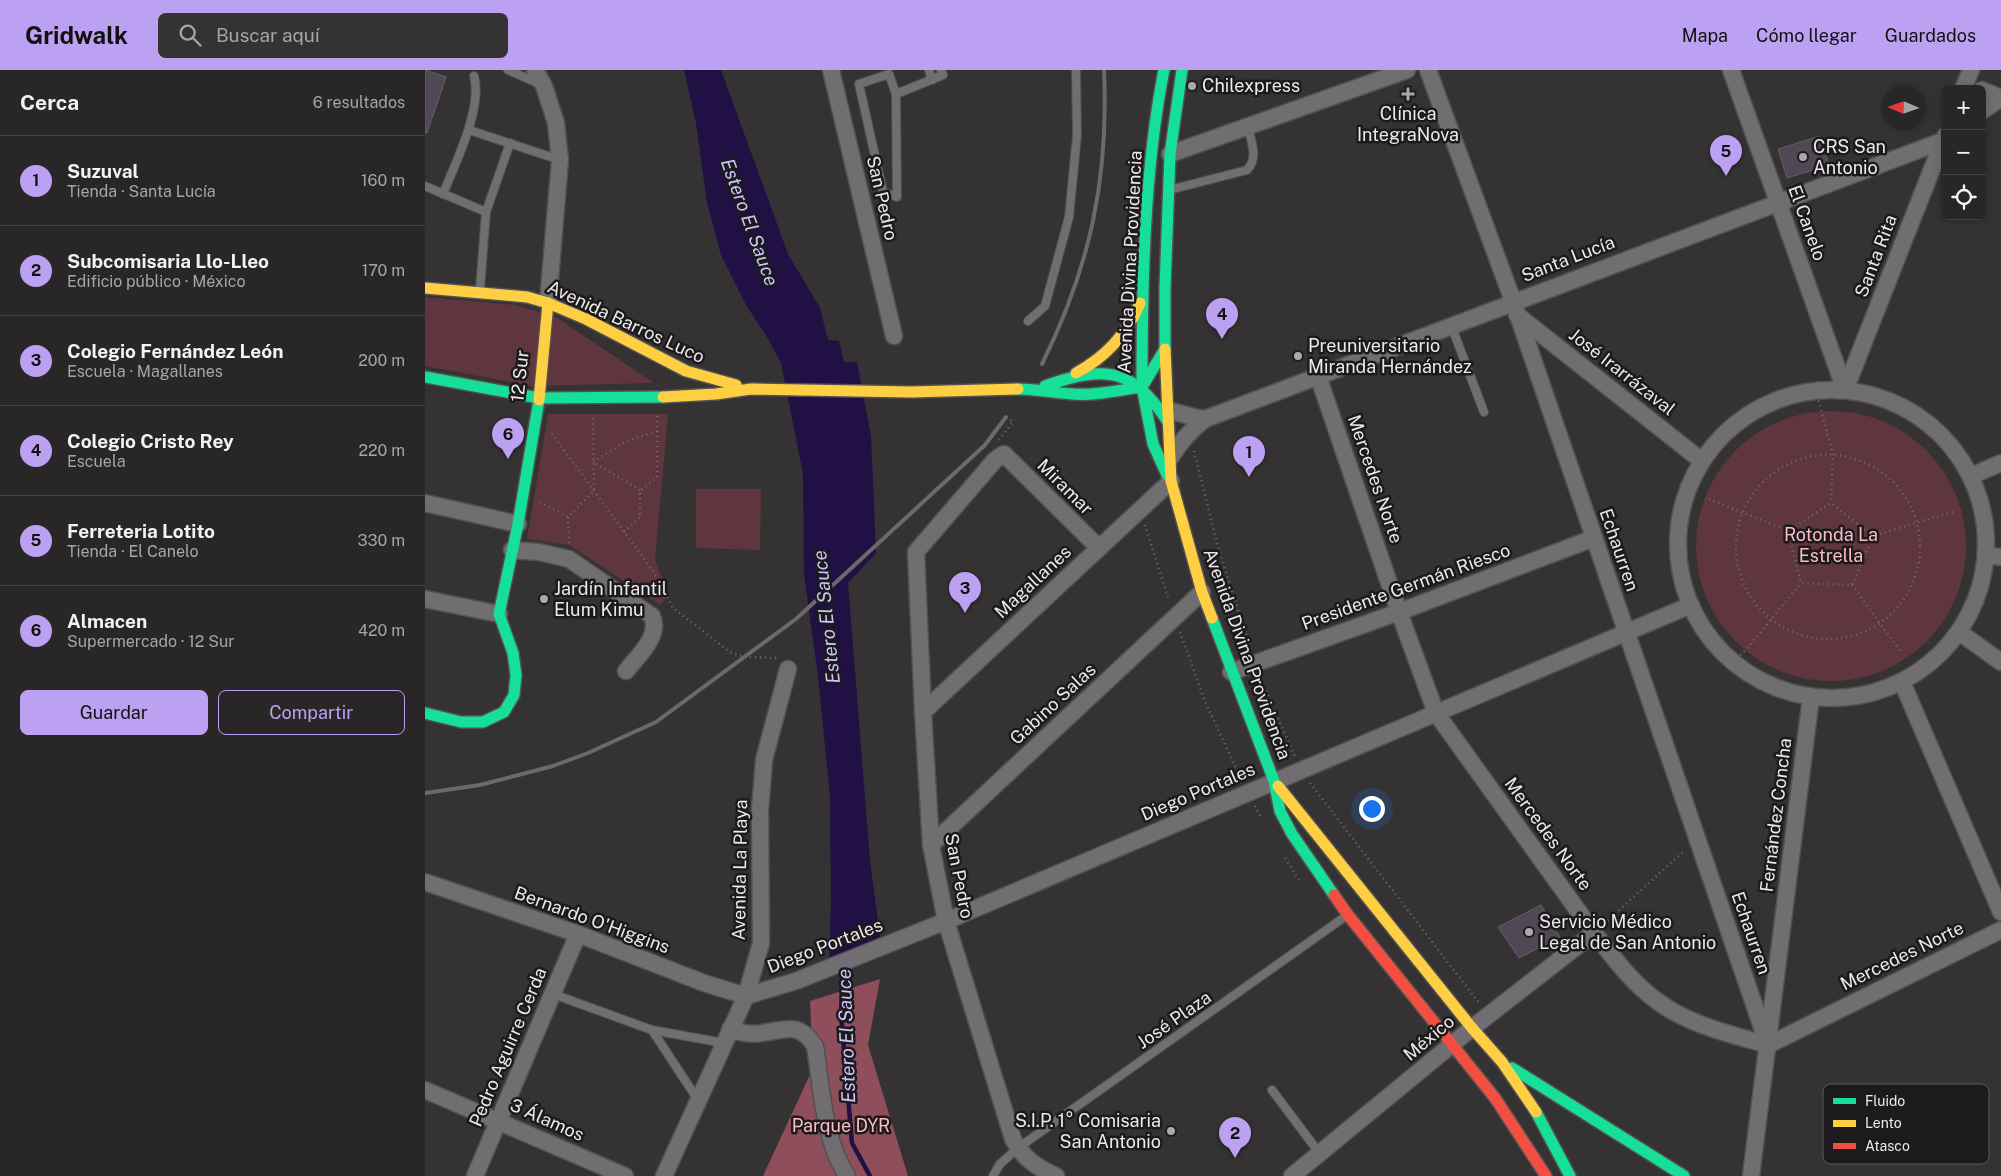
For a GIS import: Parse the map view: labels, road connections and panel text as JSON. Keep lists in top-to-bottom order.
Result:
{
  "streets": {
    "street": [
      "San Pedro",
      "El Canelo",
      "Santa Rita",
      "Santa Lucía",
      "Avenida Divina Providencia",
      "Avenida Barros Luco",
      "José Irarrázaval",
      "12 Sur",
      "Mercedes Norte",
      "Miramar",
      "Echaurren",
      "Magallanes",
      "Presidente Germán Riesco",
      "Gabino Salas",
      "Diego Portales",
      "Fernández Concha",
      "Avenida La Playa",
      "Bernardo O'Higgins",
      "México",
      "Pedro Aguirre Cerda",
      "3 Álamos"
    ],
    "lane": ["José Plaza"]
  },
  "crossings": [
    ["San Pedro", "Miramar"],
    ["San Pedro", "Magallanes"],
    ["San Pedro", "Gabino Salas"],
    ["San Pedro", "Diego Portales"],
    ["San Pedro", "José Plaza"],
    ["El Canelo", "Santa Rita"],
    ["El Canelo", "Santa Lucía"],
    ["Santa Lucía", "Avenida Divina Providencia"],
    ["Santa Lucía", "José Irarrázaval"],
    ["Santa Lucía", "Mercedes Norte"],
    ["Santa Lucía", "Echaurren"],
    ["Avenida Divina Providencia", "Avenida Barros Luco"],
    ["Avenida Divina Providencia", "Magallanes"],
    ["Avenida Divina Providencia", "Presidente Germán Riesco"],
    ["Avenida Divina Providencia", "Gabino Salas"],
    ["Avenida Divina Providencia", "Diego Portales"],
    ["Avenida Divina Providencia", "José Plaza"],
    ["Avenida Divina Providencia", "México"],
    ["Avenida Barros Luco", "12 Sur"],
    ["José Irarrázaval", "Echaurren"],
    ["Mercedes Norte", "Echaurren"],
    ["Mercedes Norte", "Presidente Germán Riesco"],
    ["Mercedes Norte", "Diego Portales"],
    ["Mercedes Norte", "Fernández Concha"],
    ["Mercedes Norte", "México"],
    ["Miramar", "Magallanes"],
    ["Echaurren", "Presidente Germán Riesco"],
    ["Echaurren", "Diego Portales"],
    ["Echaurren", "Fernández Concha"],
    ["Diego Portales", "Avenida La Playa"],
    ["Diego Portales", "Bernardo O'Higgins"],
    ["Avenida La Playa", "Bernardo O'Higgins"],
    ["Bernardo O'Higgins", "Pedro Aguirre Cerda"],
    ["Pedro Aguirre Cerda", "3 Álamos"]
  ],
  "water": ["Estero El Sauce"],
  "parks": ["Rotonda La Estrella", "Parque DYR"],
  "places": {
    "other": [
      "Chilexpress",
      "CRS San Antonio",
      "Preuniversitario Miranda Hernández",
      "Jardín Infantil Elum Kimu",
      "Servicio Médico Legal de San Antonio",
      "S.I.P. 1° Comisaria San Antonio"
    ],
    "health": ["Clínica IntegraNova"]
  },
  "legend": ["Fluido", "Lento", "Atasco"],
  "north": "left",
  "page": {
    "header": "Gridwalk",
    "search": "Buscar aquí",
    "nav": ["Mapa", "Cómo llegar", "Guardados"],
    "heading": ["Cerca", "6 resultados"],
    "map_buttons": ["+", "−"],
    "list": [
      {
        "mark": "1",
        "name": "Suzuval",
        "note": "Tienda · Santa Lucía",
        "value": "160 m"
      },
      {
        "mark": "2",
        "name": "Subcomisaria Llo-Lleo",
        "note": "Edificio público · México",
        "value": "170 m"
      },
      {
        "mark": "3",
        "name": "Colegio Fernández León",
        "note": "Escuela · Magallanes",
        "value": "200 m"
      },
      {
        "mark": "4",
        "name": "Colegio Cristo Rey",
        "note": "Escuela",
        "value": "220 m"
      },
      {
        "mark": "5",
        "name": "Ferreteria Lotito",
        "note": "Tienda · El Canelo",
        "value": "330 m"
      },
      {
        "mark": "6",
        "name": "Almacen",
        "note": "Supermercado · 12 Sur",
        "value": "420 m"
      }
    ],
    "pins": [
      "5",
      "4",
      "6",
      "1",
      "3",
      "2"
    ],
    "buttons": ["Guardar", "Compartir"]
  }
}
